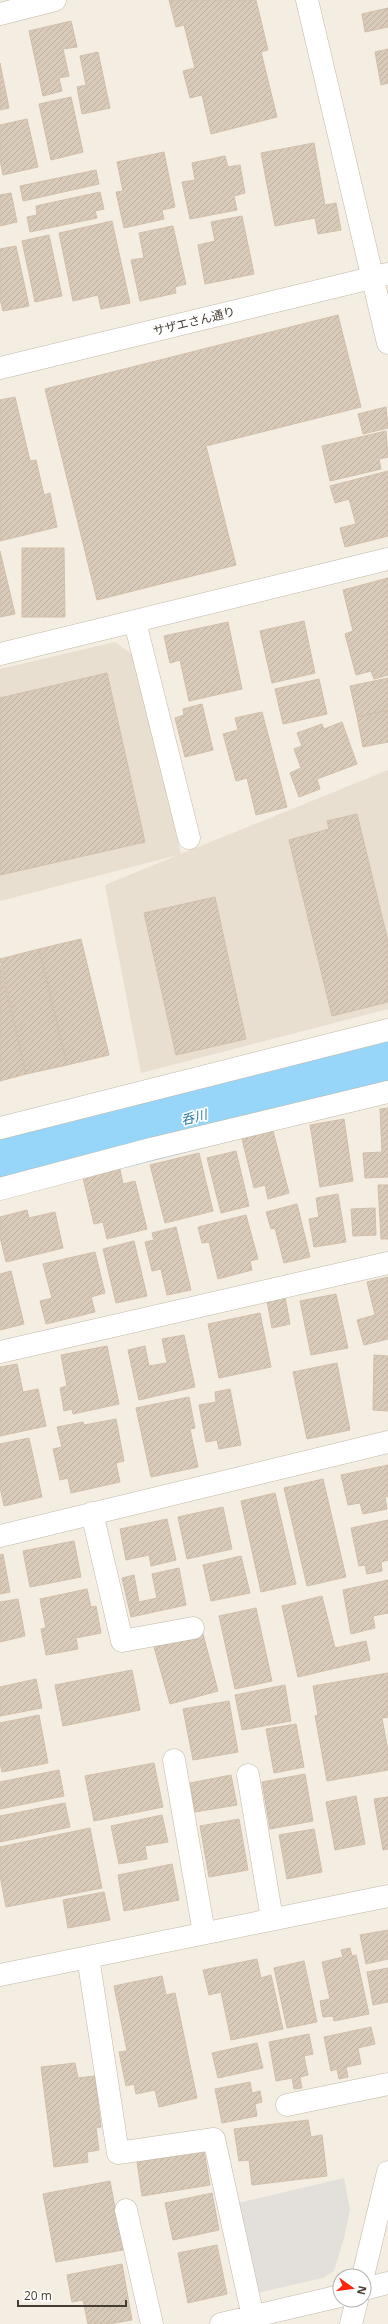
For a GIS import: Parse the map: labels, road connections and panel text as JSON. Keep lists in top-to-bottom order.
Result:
{
  "streets": {
    "street": ["サザエさん通り"]
  },
  "water": ["呑川"],
  "scale_bar": "20 m",
  "north": "right"
}
